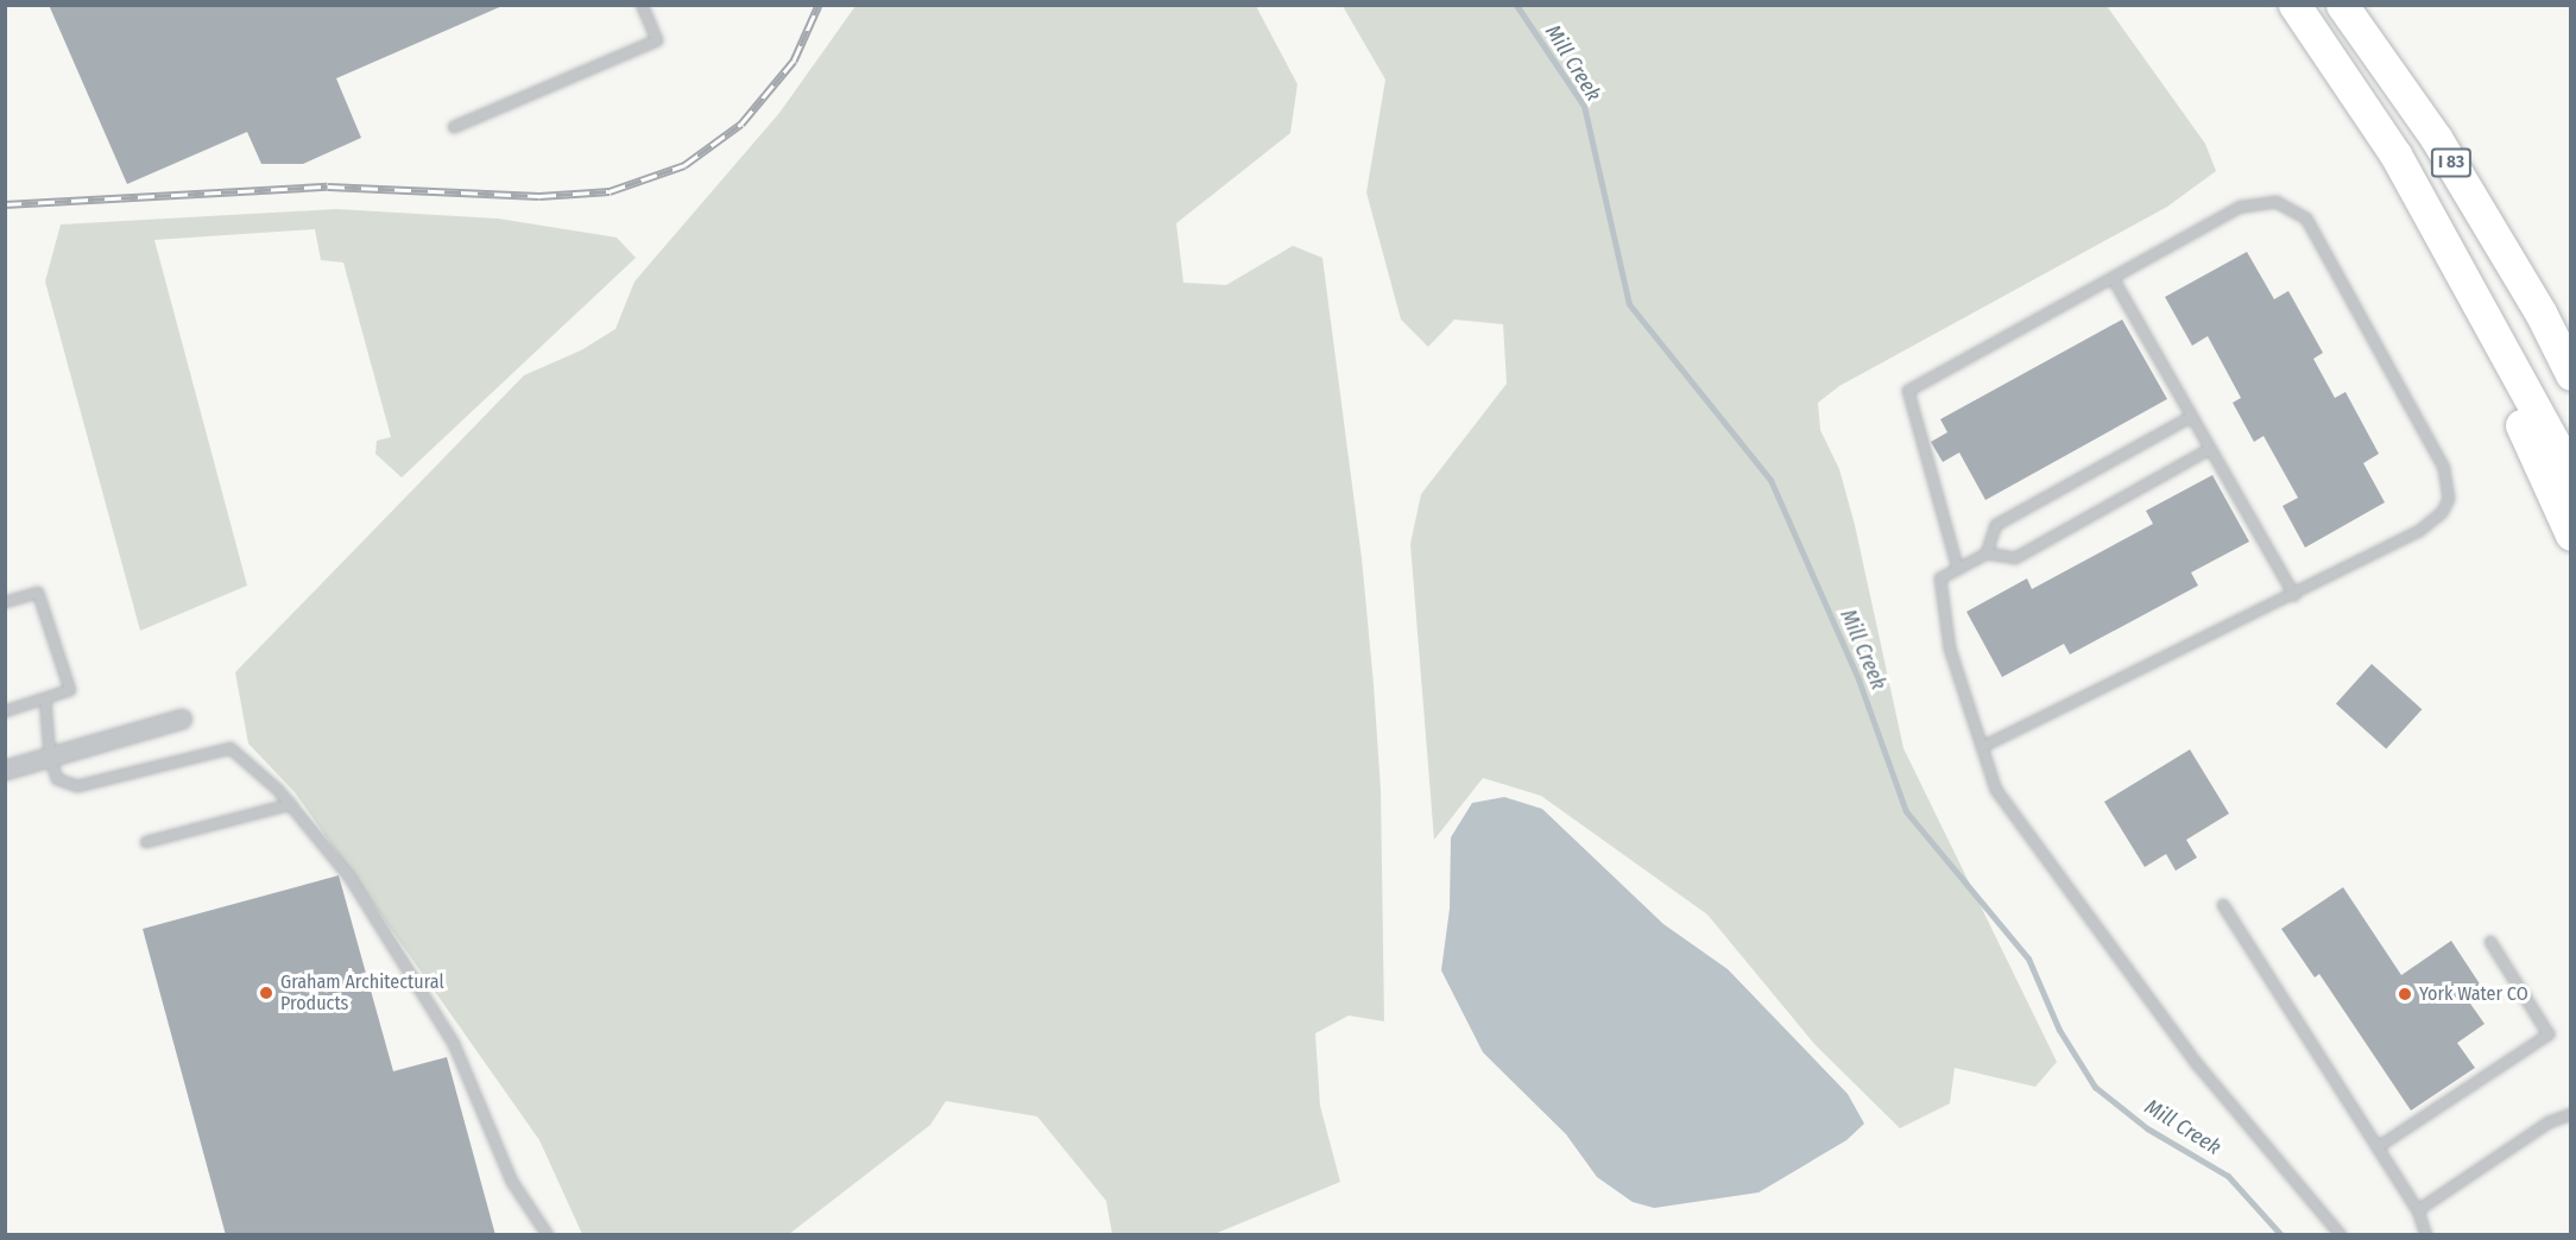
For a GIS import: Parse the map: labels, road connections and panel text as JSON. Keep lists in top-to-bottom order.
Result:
{
  "streets": {
    "highway": ["I 83"]
  },
  "water": ["Mill Creek"],
  "places": ["Graham Architectural Products", "York Water CO"]
}
